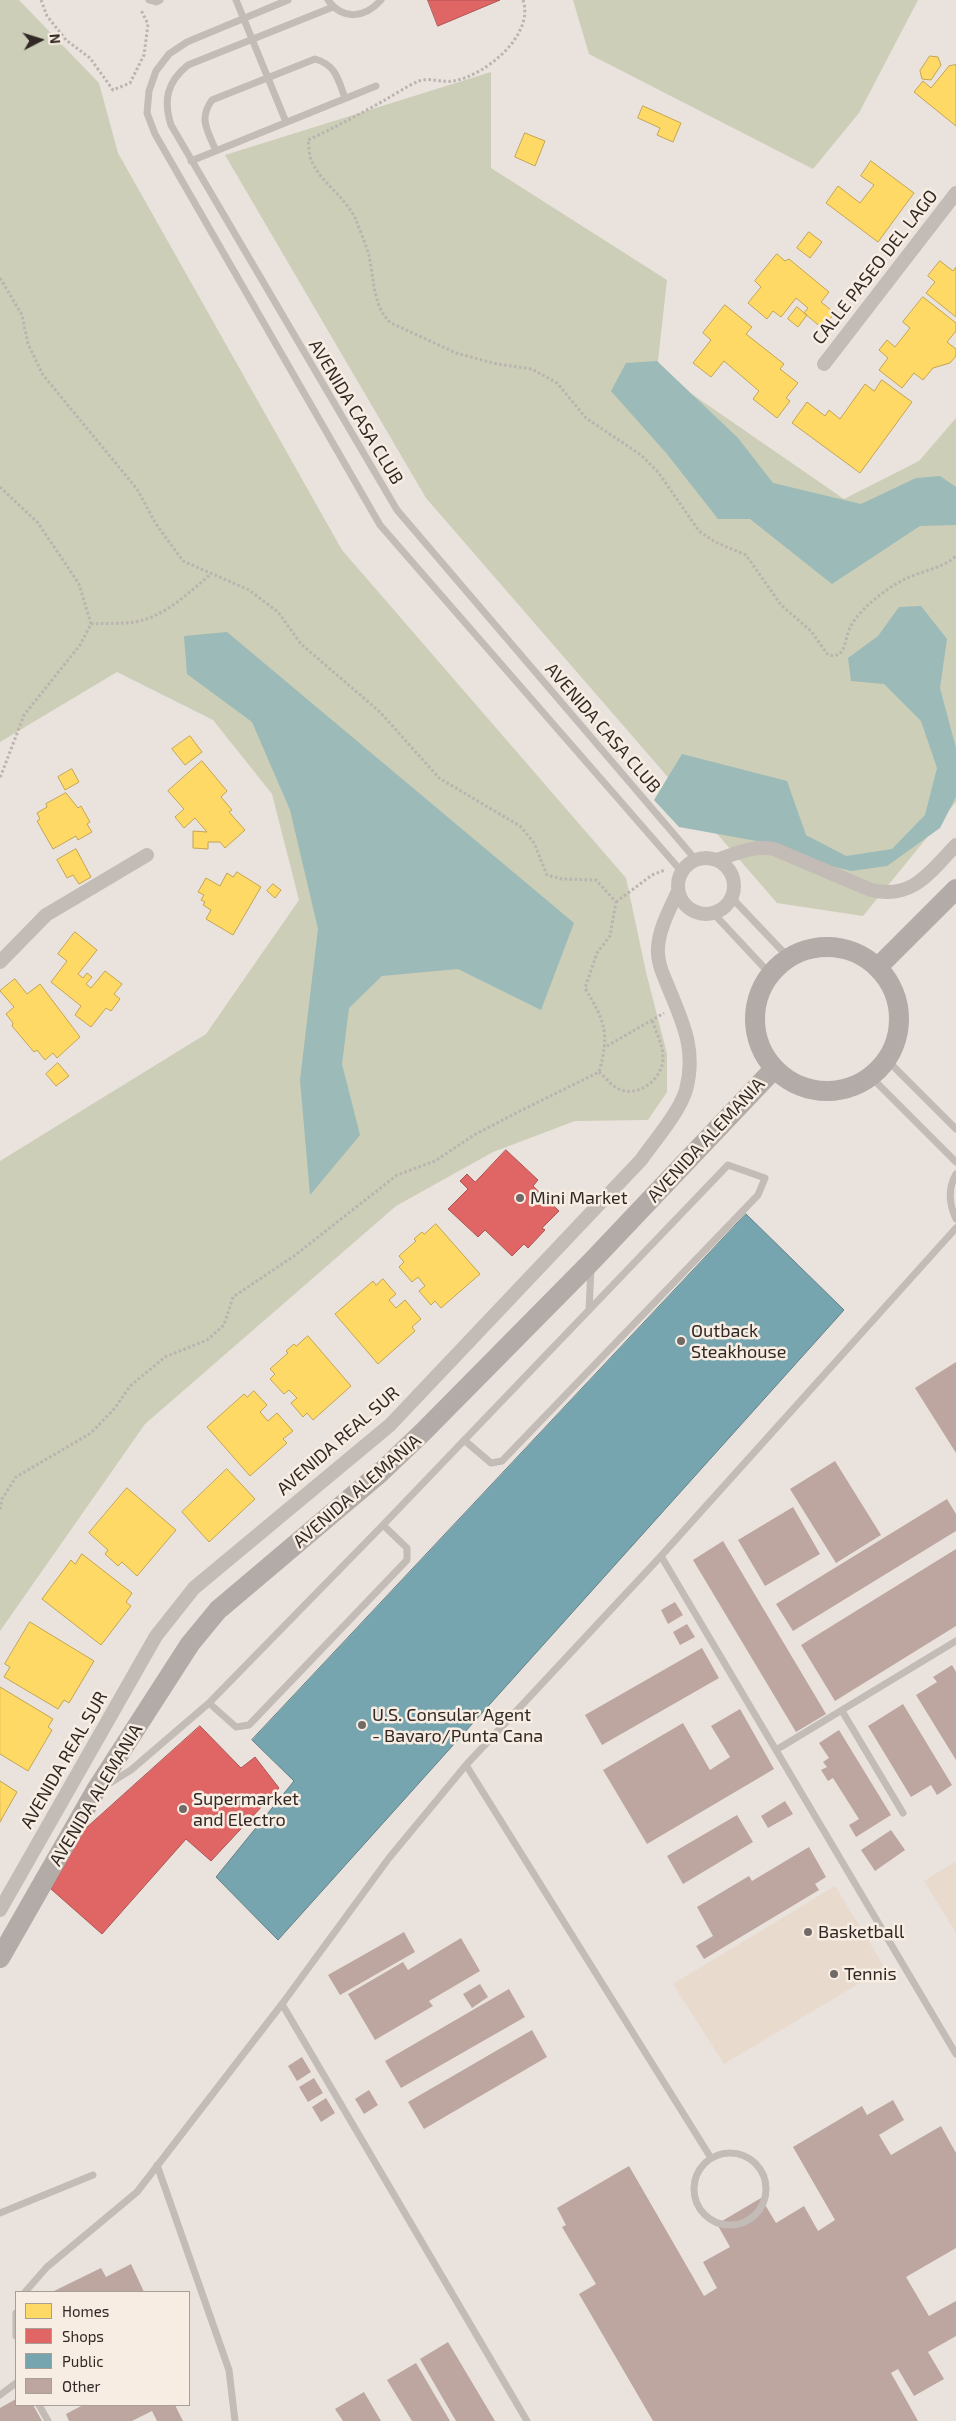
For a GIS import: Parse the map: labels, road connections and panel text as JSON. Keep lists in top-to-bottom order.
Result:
{
  "streets": {
    "street": ["CALLE PASEO DEL LAGO", "AVENIDA ALEMANIA", "AVENIDA REAL SUR"],
    "lane": ["AVENIDA CASA CLUB"]
  },
  "crossings": [
    ["AVENIDA CASA CLUB", "AVENIDA REAL SUR"]
  ],
  "places": [
    "Mini Market",
    "Outback Steakhouse",
    "U.S. Consular Agent - Bavaro/Punta Cana",
    "Supermarket and Electro",
    "Basketball",
    "Tennis"
  ],
  "legend": [
    "Homes",
    "Shops",
    "Public",
    "Other"
  ],
  "north": "right"
}
